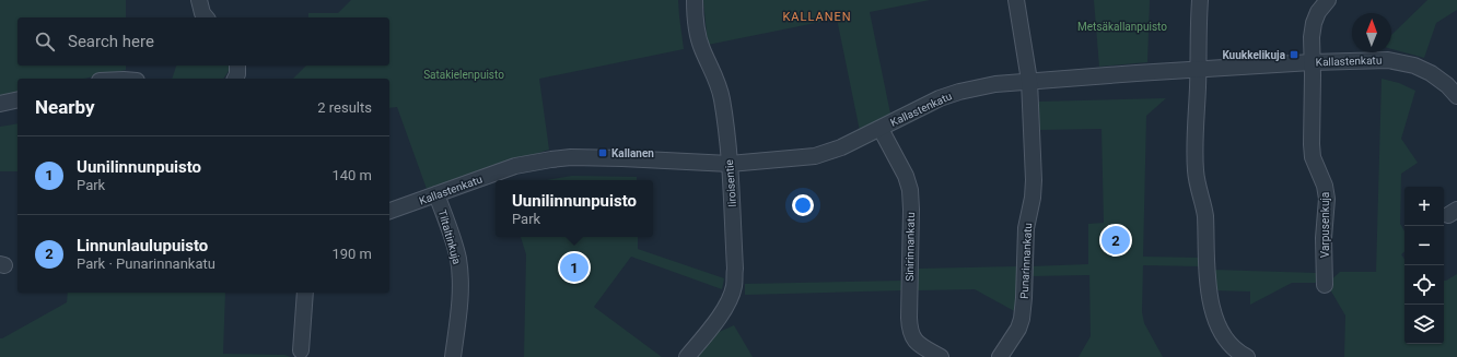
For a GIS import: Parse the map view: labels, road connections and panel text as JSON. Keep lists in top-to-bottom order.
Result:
{
  "streets": {
    "street": [
      "Kallastenkatu",
      "Iiroisentie",
      "Varpusenkuja",
      "Tiltaltinkuja",
      "Sinirinnankatu",
      "Punarinnankatu"
    ]
  },
  "crossings": [
    ["Kallastenkatu", "Iiroisentie"],
    ["Kallastenkatu", "Varpusenkuja"],
    ["Kallastenkatu", "Tiltaltinkuja"],
    ["Kallastenkatu", "Sinirinnankatu"],
    ["Kallastenkatu", "Punarinnankatu"]
  ],
  "districts": ["KALLANEN"],
  "parks": ["Metsäkallanpuisto", "Satakielenpuisto"],
  "places": {
    "transit": ["Kuukkelikuja", "Kallanen"]
  },
  "north": "top",
  "page": {
    "search": "Search here",
    "heading": ["Nearby", "2 results"],
    "list": [
      {
        "mark": "1",
        "name": "Uunilinnunpuisto",
        "note": "Park",
        "value": "140 m"
      },
      {
        "mark": "2",
        "name": "Linnunlaulupuisto",
        "note": "Park · Punarinnankatu",
        "value": "190 m"
      }
    ],
    "popup": ["Uunilinnunpuisto", "Park"],
    "map_buttons": ["+", "−"],
    "pins": ["2", "1"]
  }
}
